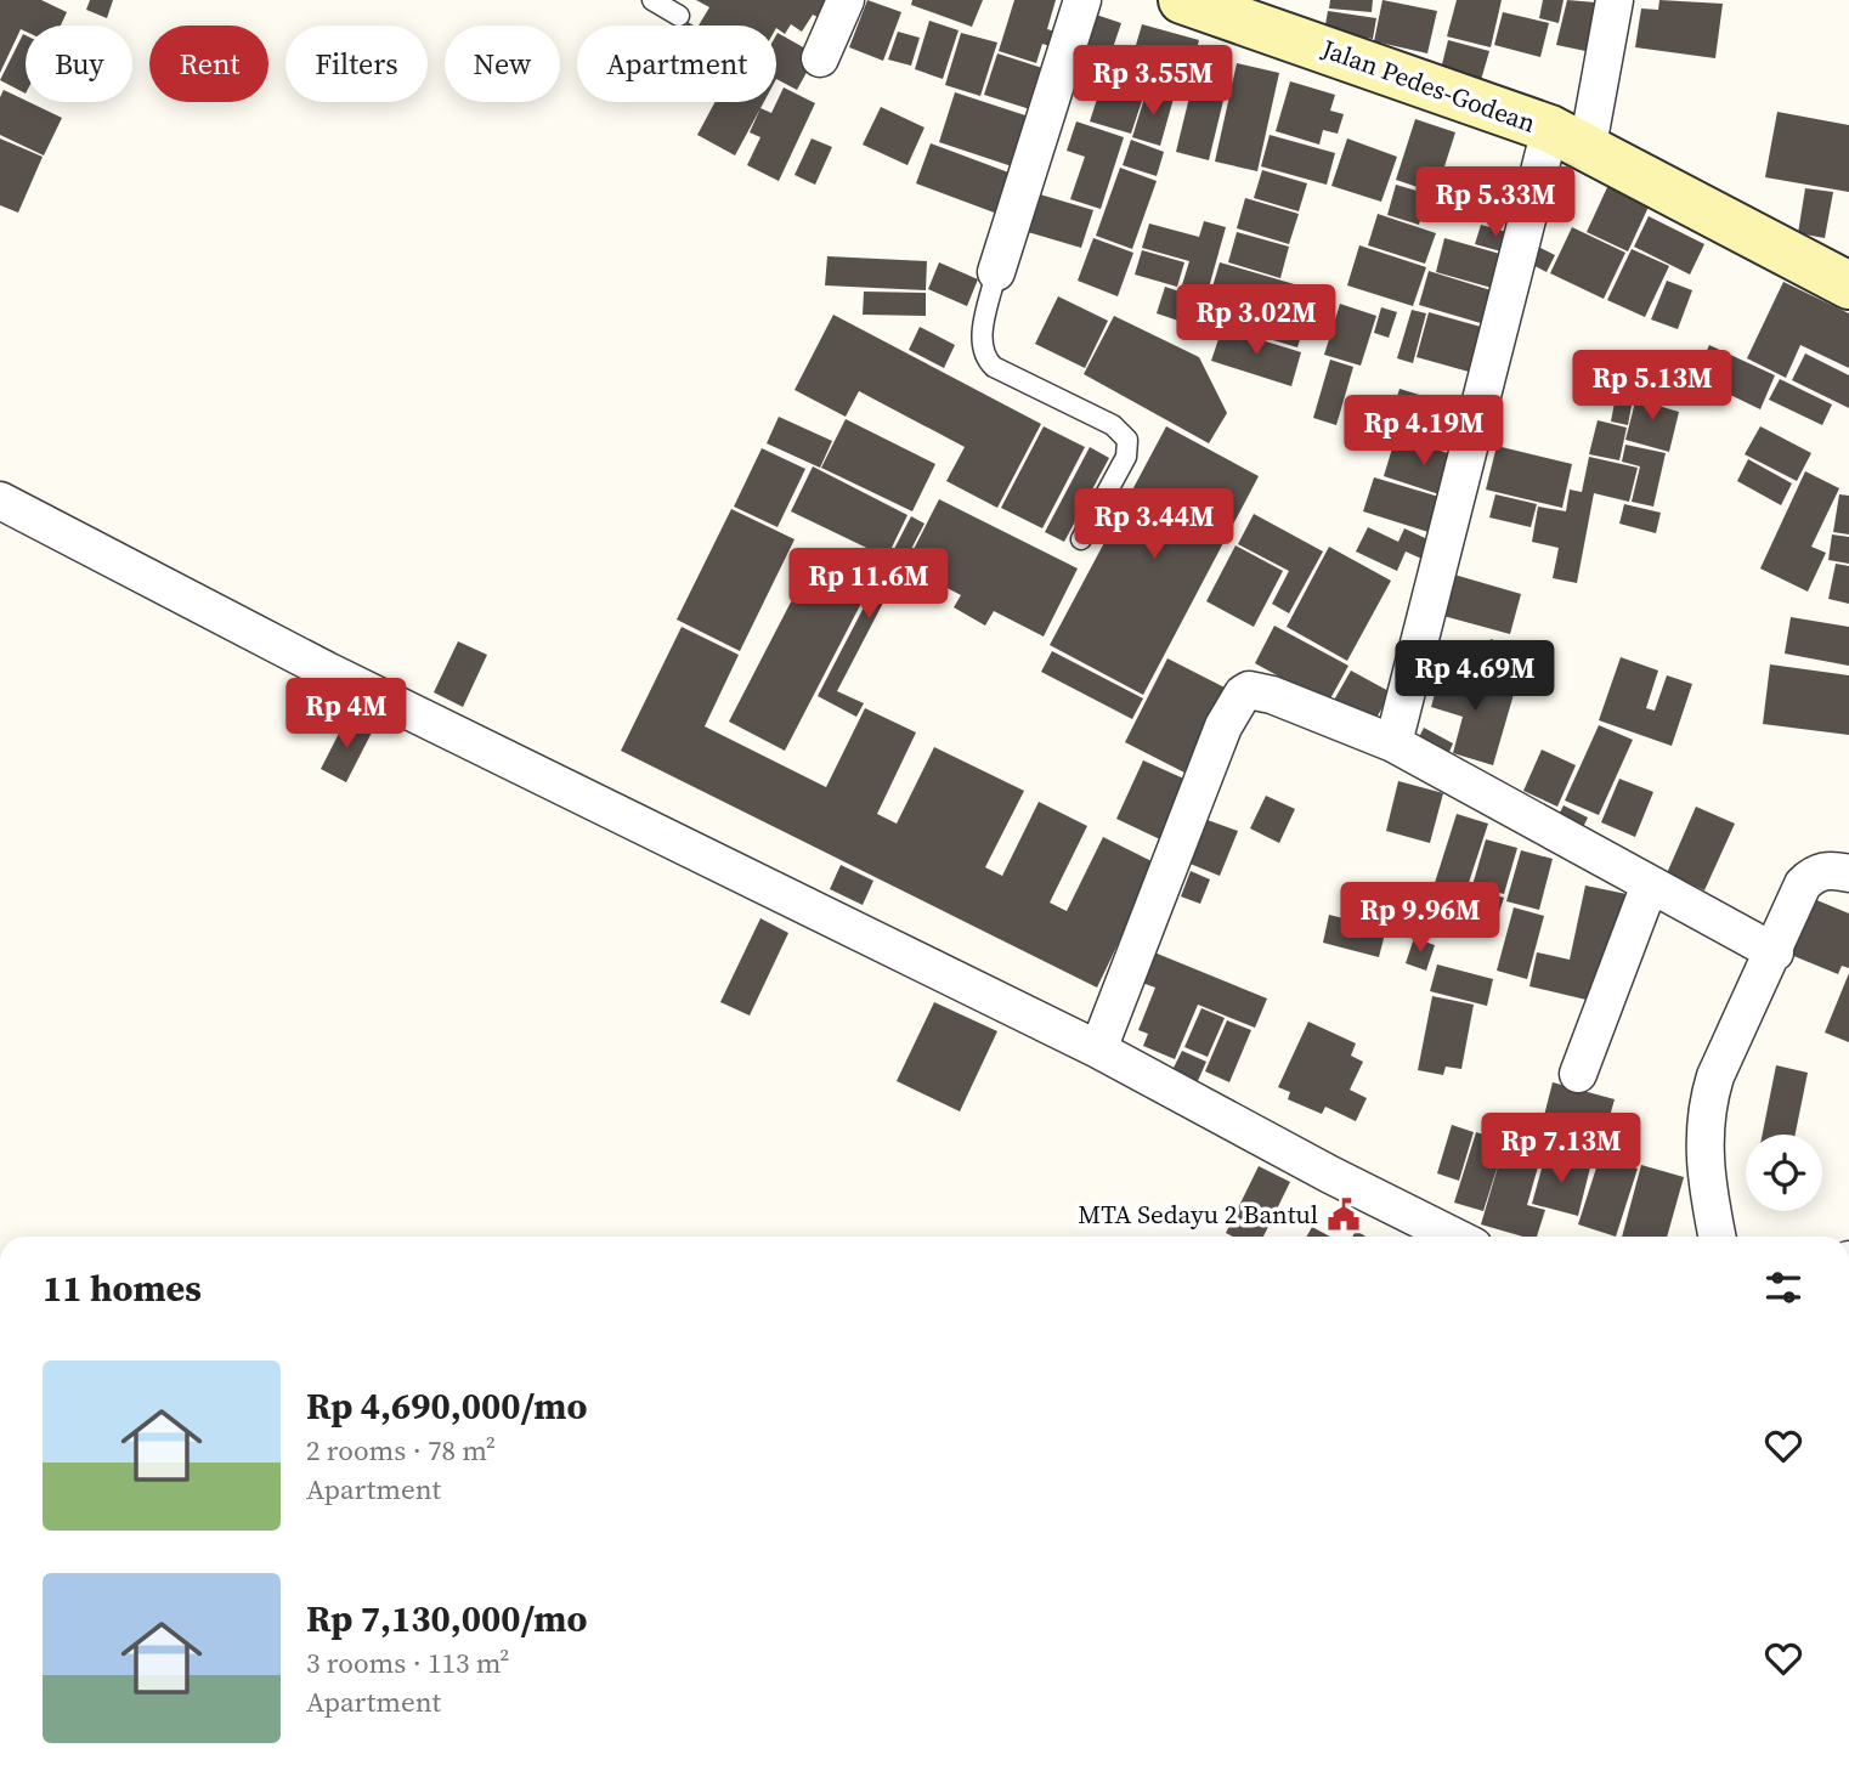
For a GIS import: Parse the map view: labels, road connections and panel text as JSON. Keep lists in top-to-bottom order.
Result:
{
  "streets": {
    "street": ["Jalan Pedes-Godean"]
  },
  "places": {
    "public building": ["MTA Sedayu 2 Bantul"]
  },
  "page": {
    "chip": [
      "Buy",
      "Rent",
      "Filters",
      "New",
      "Apartment"
    ],
    "price": [
      "Rp 3.55M",
      "Rp 5.33M",
      "Rp 3.02M",
      "Rp 5.13M",
      "Rp 4.19M",
      "Rp 3.44M",
      "Rp 11.6M",
      "Rp 4.69M",
      "Rp 4M",
      "Rp 9.96M",
      "Rp 7.13M"
    ],
    "heading": "11 homes",
    "list": [
      {
        "name": "Rp 4,690,000/mo",
        "note": "2 rooms · 78 m² · Apartment"
      },
      {
        "name": "Rp 7,130,000/mo",
        "note": "3 rooms · 113 m² · Apartment"
      }
    ]
  }
}
